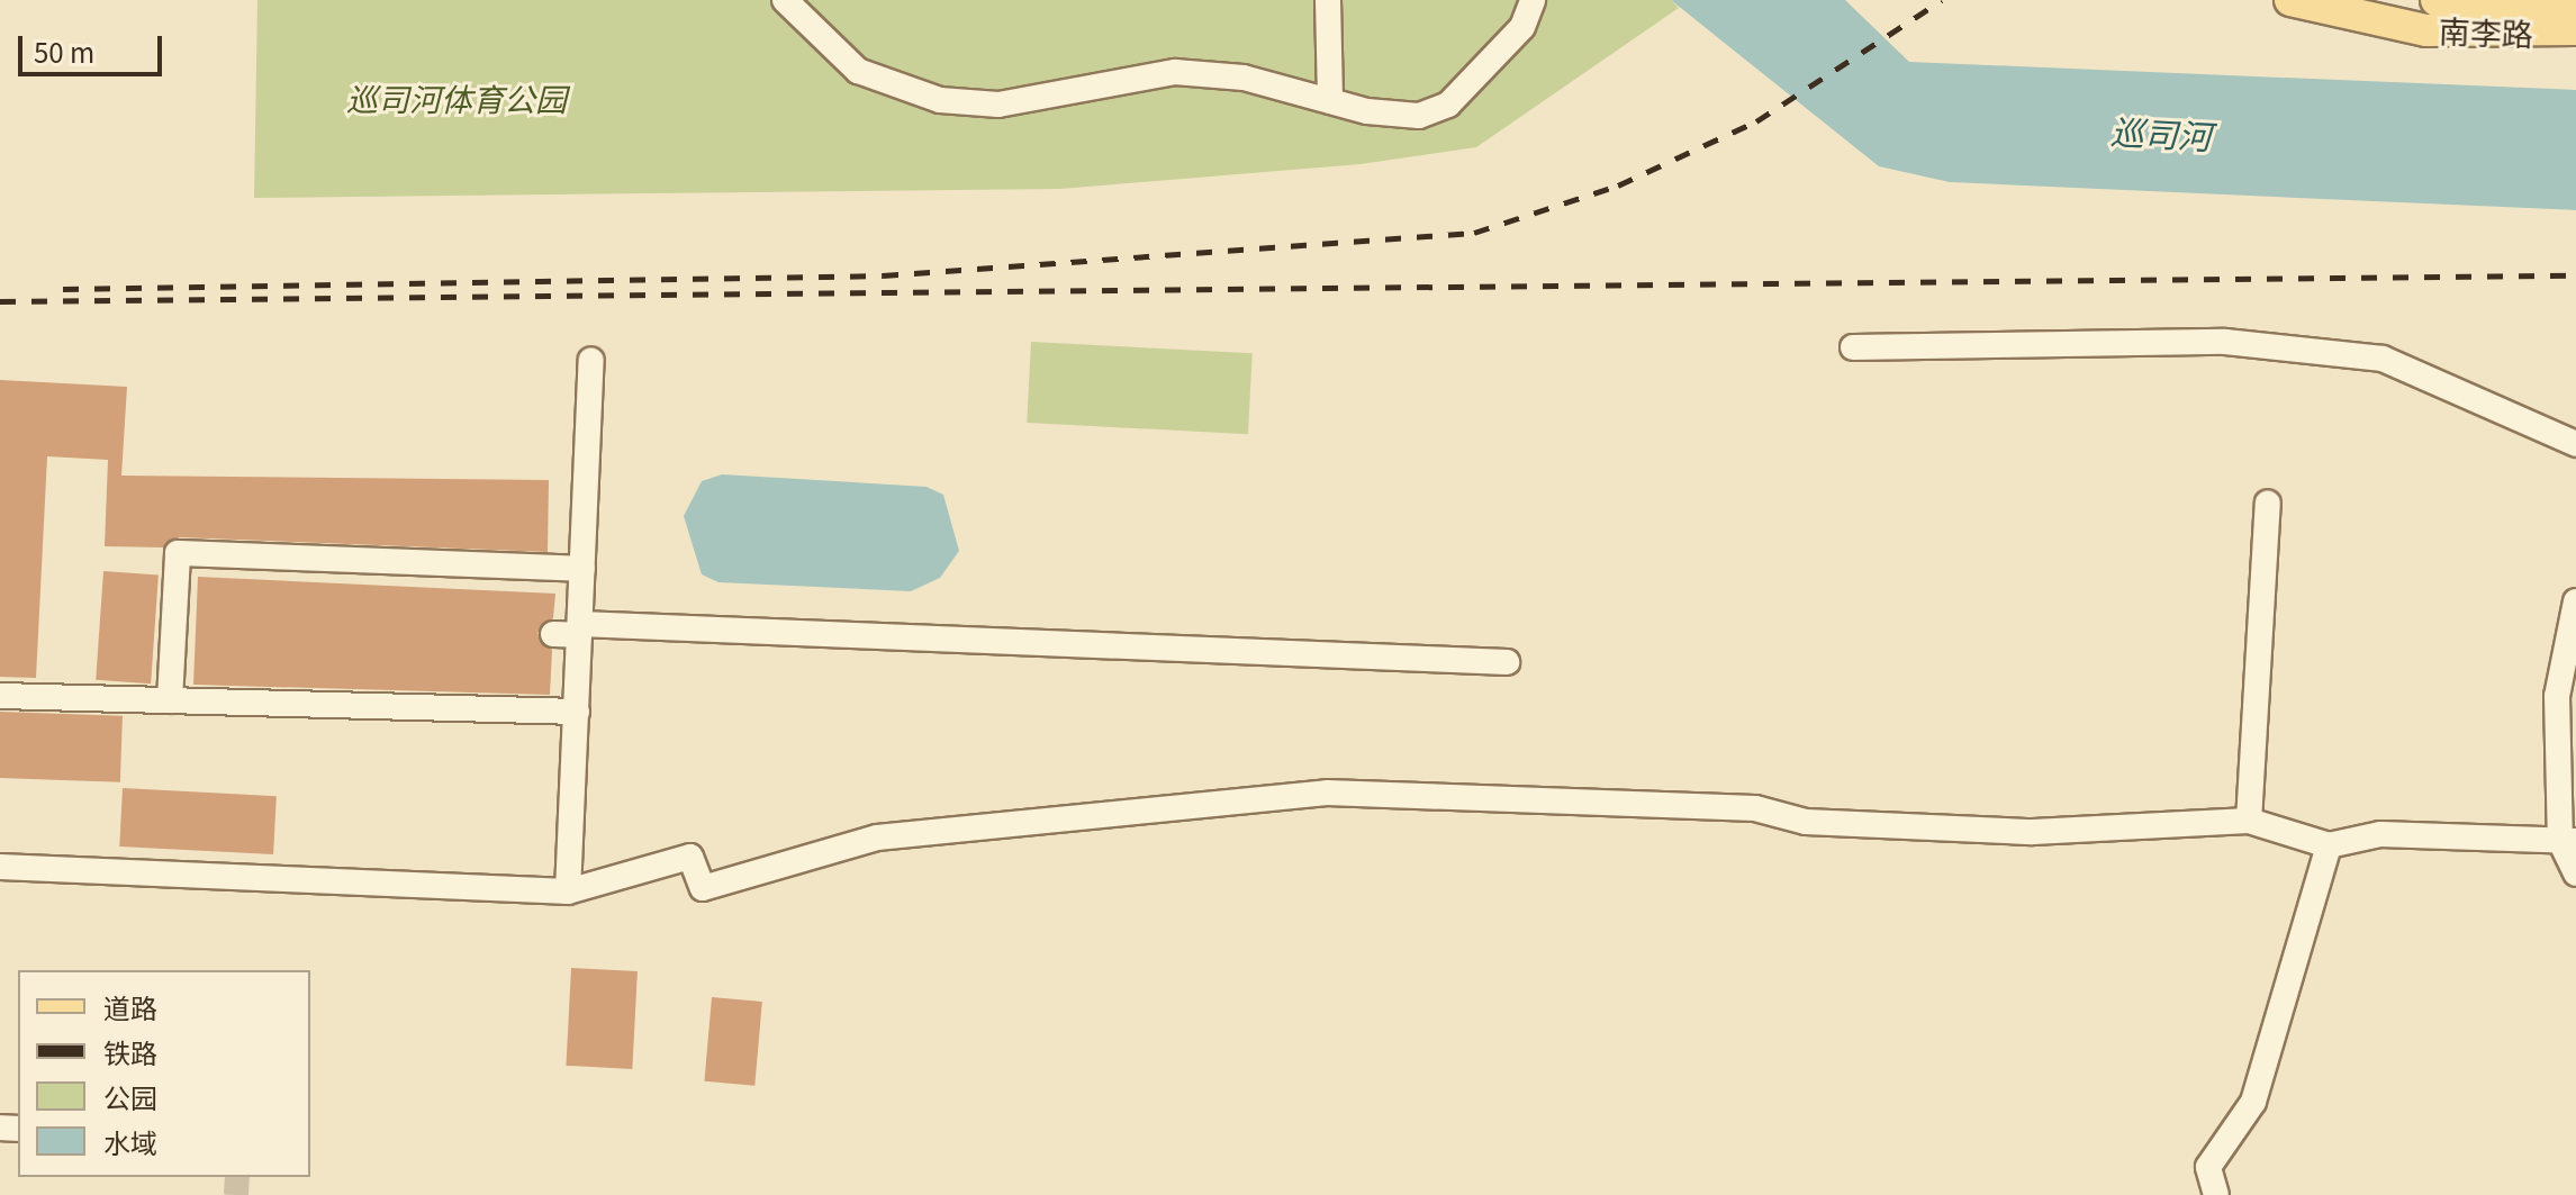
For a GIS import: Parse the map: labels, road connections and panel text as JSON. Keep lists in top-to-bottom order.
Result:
{
  "streets": {
    "main road": ["南李路"]
  },
  "water": ["巡司河"],
  "parks": ["巡司河体育公园"],
  "legend": [
    "道路",
    "铁路",
    "公园",
    "水域"
  ],
  "scale_bar": "50 m"
}
